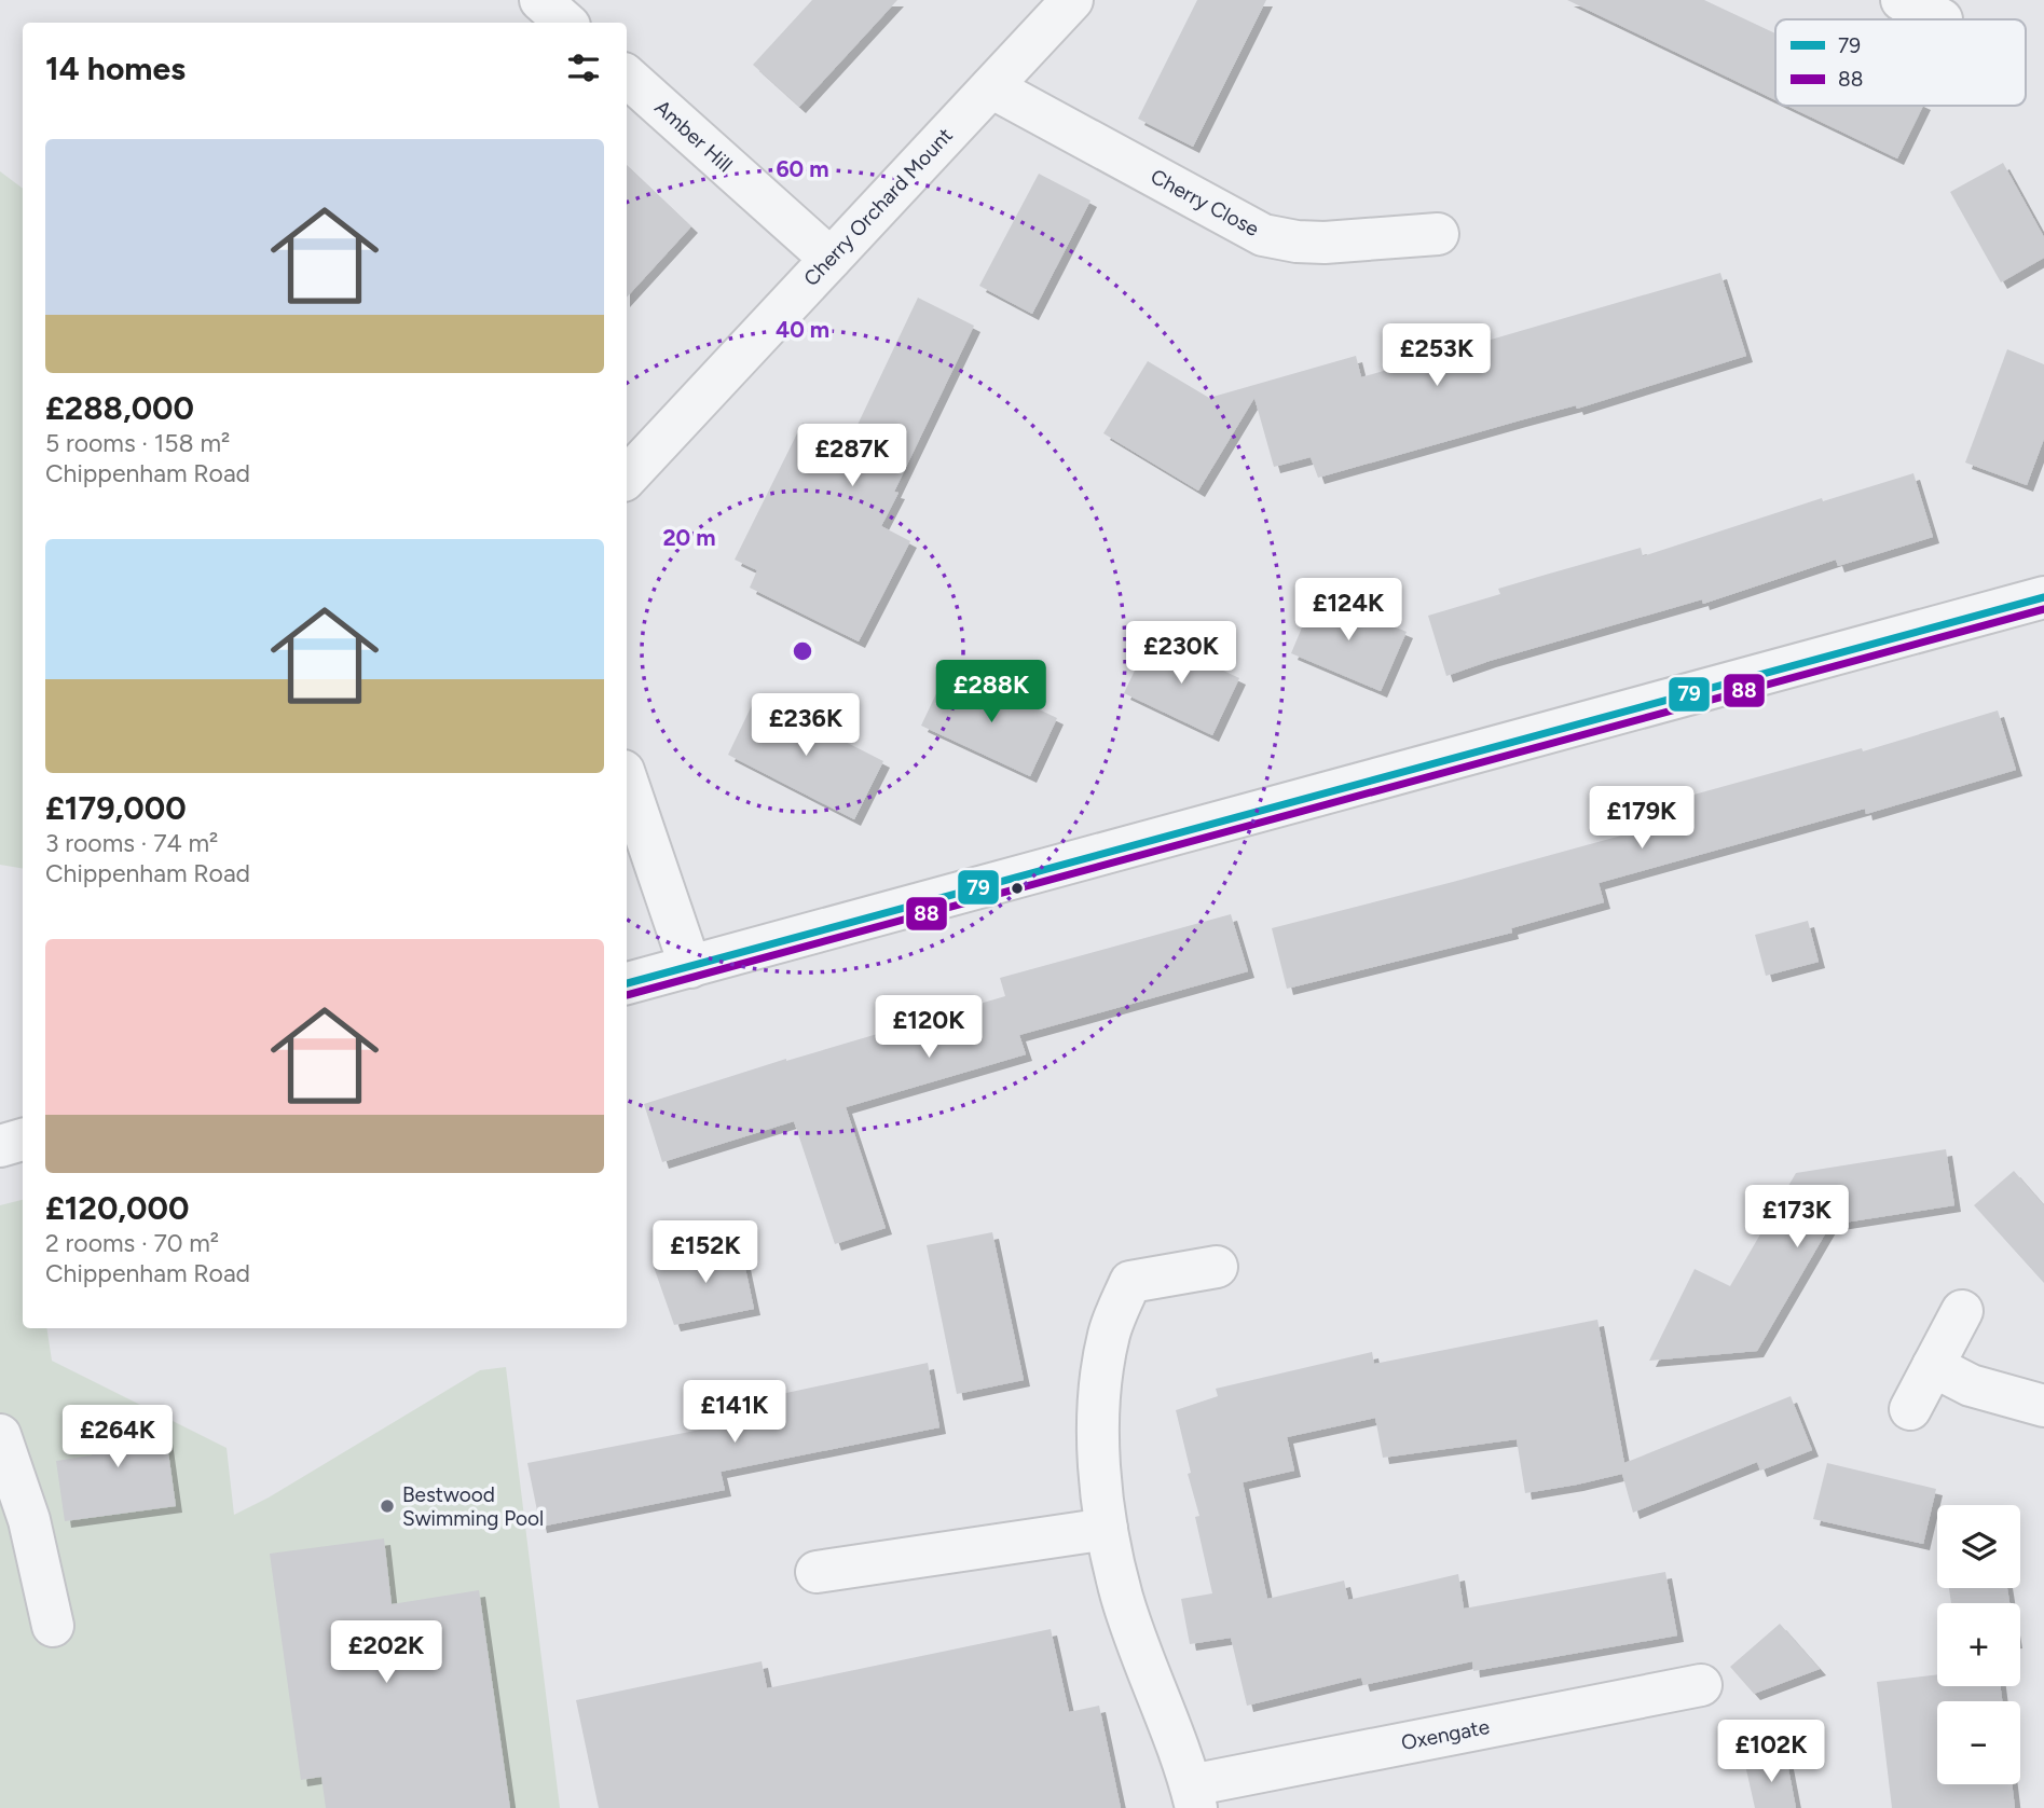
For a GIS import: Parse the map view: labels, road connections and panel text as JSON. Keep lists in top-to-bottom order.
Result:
{
  "streets": {
    "street": [
      "Amber Hill",
      "Cherry Close",
      "Cherry Orchard Mount",
      "Oxengate"
    ]
  },
  "crossings": [
    ["Amber Hill", "Cherry Orchard Mount"],
    ["Cherry Close", "Cherry Orchard Mount"]
  ],
  "places": ["Bestwood Swimming Pool"],
  "lines": ["transit line 79", "transit line 88"],
  "legend": ["79", "88"],
  "page": {
    "heading": "14 homes",
    "list": [
      {
        "name": "£288,000",
        "note": "5 rooms · 158 m² · Chippenham Road"
      },
      {
        "name": "£179,000",
        "note": "3 rooms · 74 m² · Chippenham Road"
      },
      {
        "name": "£120,000",
        "note": "2 rooms · 70 m² · Chippenham Road"
      }
    ],
    "price": [
      "£253K",
      "£287K",
      "£124K",
      "£230K",
      "£288K",
      "£236K",
      "£179K",
      "£120K",
      "£173K",
      "£152K",
      "£141K",
      "£264K",
      "£202K",
      "£102K"
    ],
    "map_buttons": ["+", "−"]
  },
  "rings": ["60 m", "40 m", "20 m"]
}
